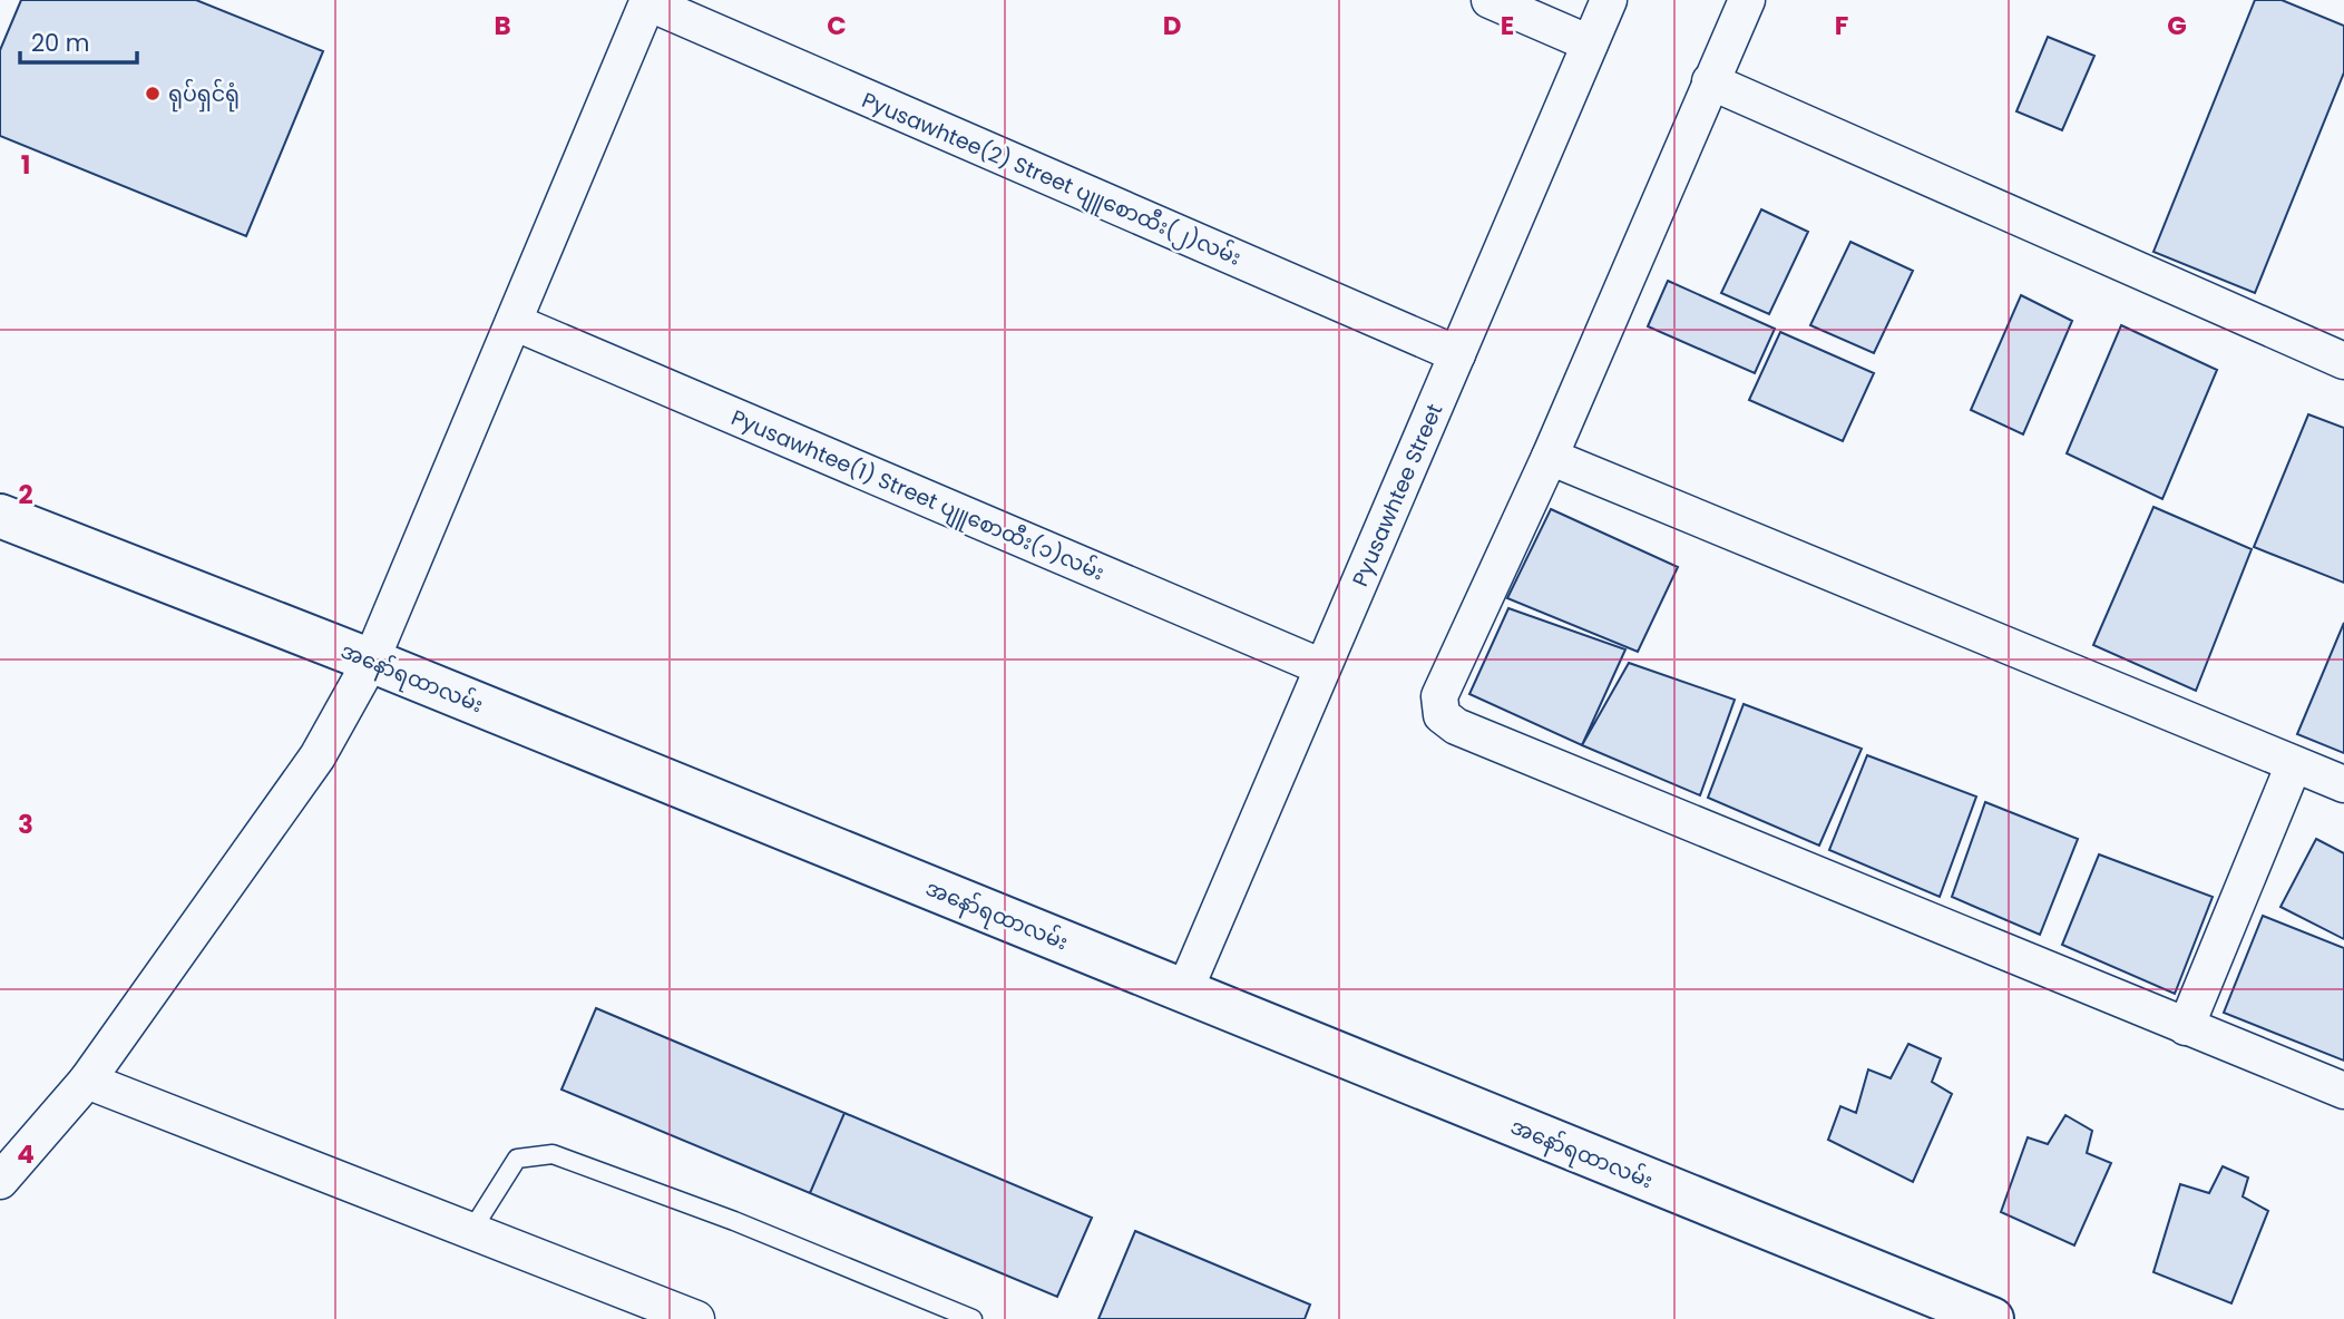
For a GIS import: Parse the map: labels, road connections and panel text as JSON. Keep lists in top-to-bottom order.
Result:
{
  "streets": {
    "main road": ["အနော်ရထာလမ်း"],
    "street": ["Pyusawhtee(2) Street ပျူစောထီး(၂)လမ်း", "Pyusawhtee(1) Street ပျူစောထီး(၁)လမ်း", "Pyusawhtee Street"]
  },
  "crossings": [
    ["Pyusawhtee(2) Street ပျူစောထီး(၂)လမ်း", "Pyusawhtee Street"],
    ["Pyusawhtee(1) Street ပျူစောထီး(၁)လမ်း", "Pyusawhtee Street"],
    ["Pyusawhtee Street", "အနော်ရထာလမ်း"]
  ],
  "places": ["ရုပ်ရှင်ရုံ"],
  "scale_bar": "20 m",
  "grid": {
    "columns": [
      "B",
      "C",
      "D",
      "E",
      "F",
      "G"
    ],
    "rows": [
      "1",
      "2",
      "3",
      "4"
    ]
  }
}
